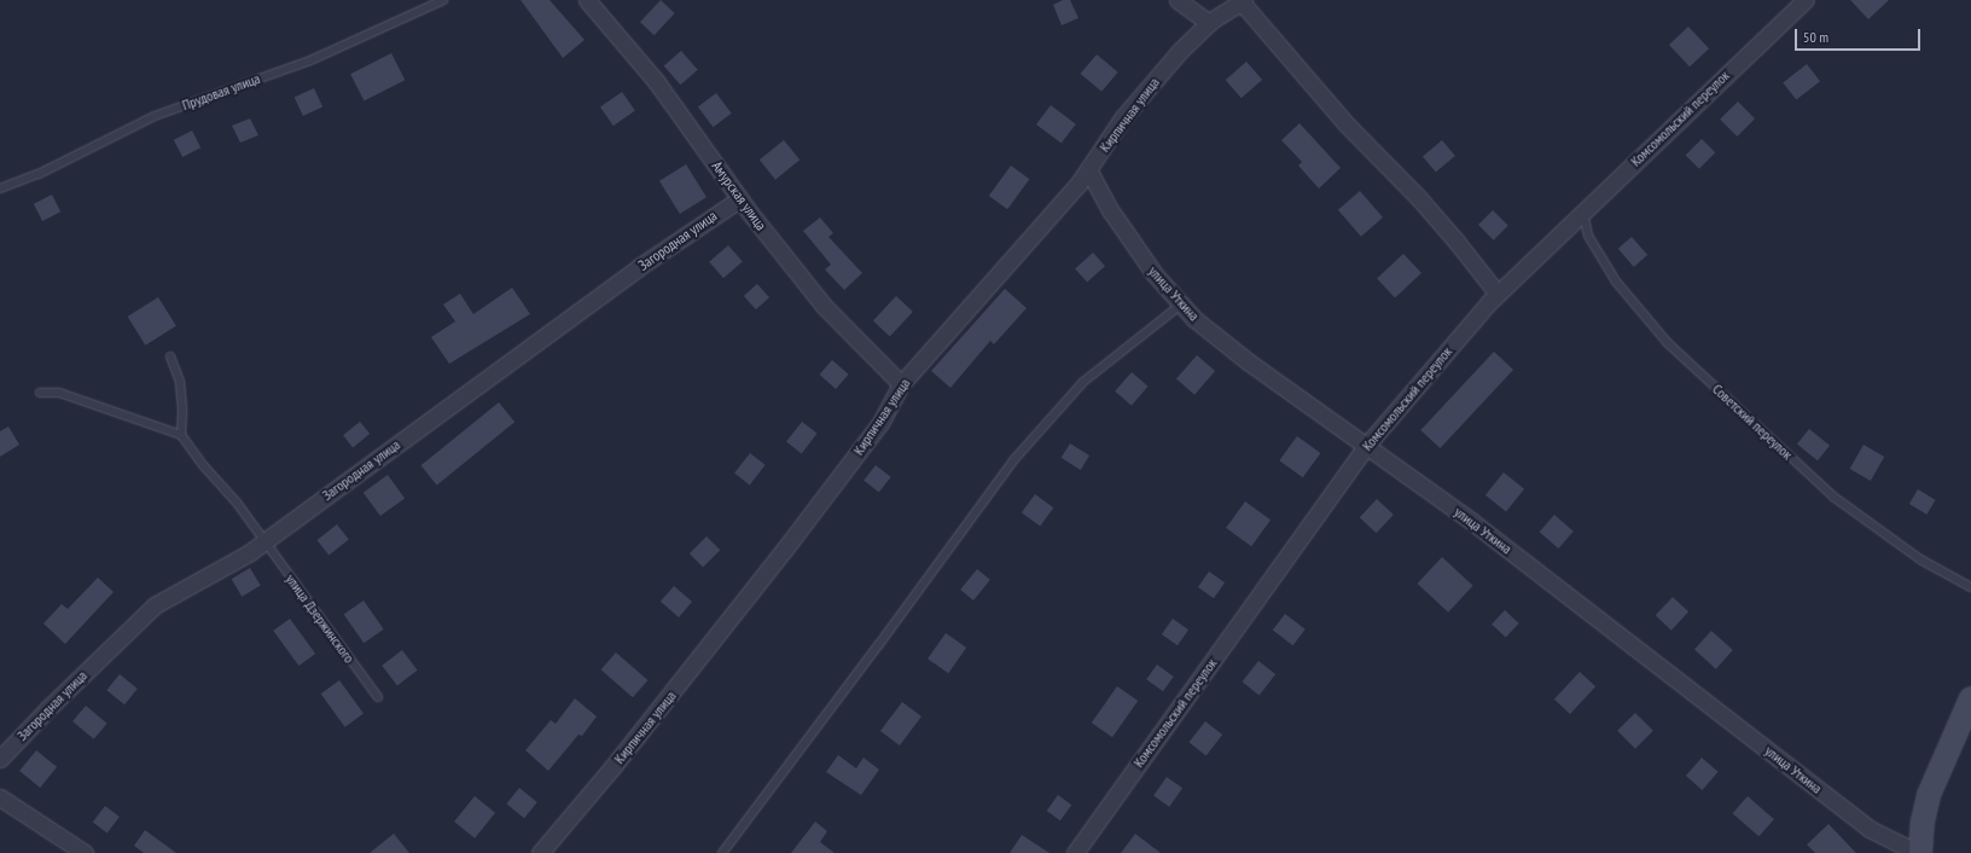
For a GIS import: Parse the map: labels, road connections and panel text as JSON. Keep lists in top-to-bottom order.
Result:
{
  "streets": {
    "street": [
      "Кирпичная улица",
      "Комсомольский переулок",
      "Амурская улица",
      "Загородная улица",
      "улица Уткина"
    ],
    "lane": ["Прудовая улица", "Советский переулок", "улица Дзержинского"]
  },
  "crossings": [
    ["Кирпичная улица", "Амурская улица"],
    ["Кирпичная улица", "улица Уткина"],
    ["Комсомольский переулок", "улица Уткина"],
    ["Комсомольский переулок", "Советский переулок"],
    ["Амурская улица", "Загородная улица"],
    ["Загородная улица", "улица Дзержинского"]
  ],
  "scale_bar": "50 m"
}
